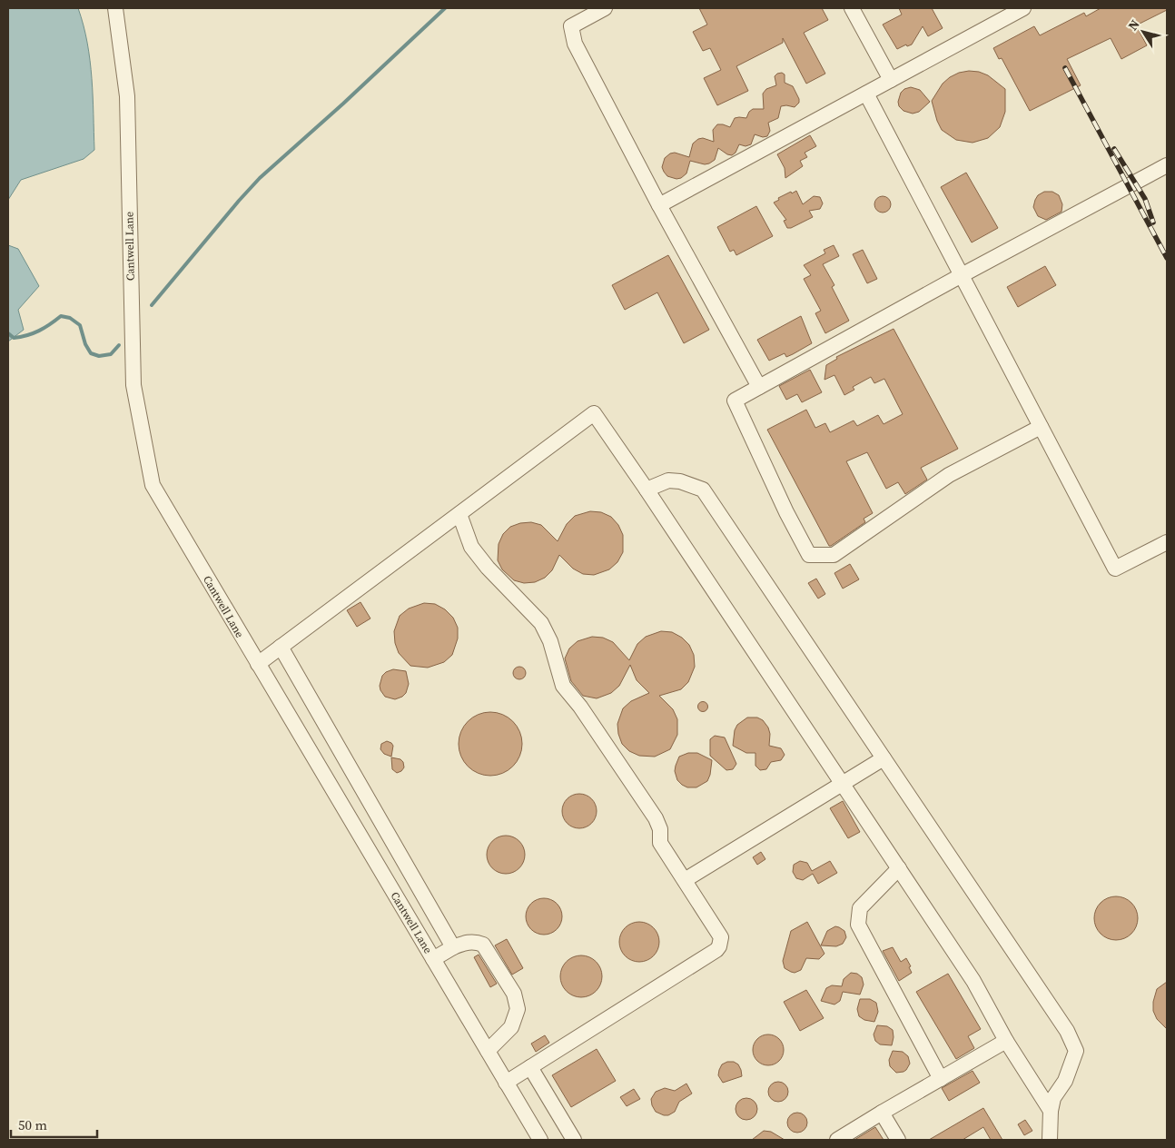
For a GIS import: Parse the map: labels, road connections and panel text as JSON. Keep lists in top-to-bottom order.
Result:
{
  "streets": {
    "street": ["Cantwell Lane"]
  },
  "scale_bar": "50 m",
  "north": "top left"
}
